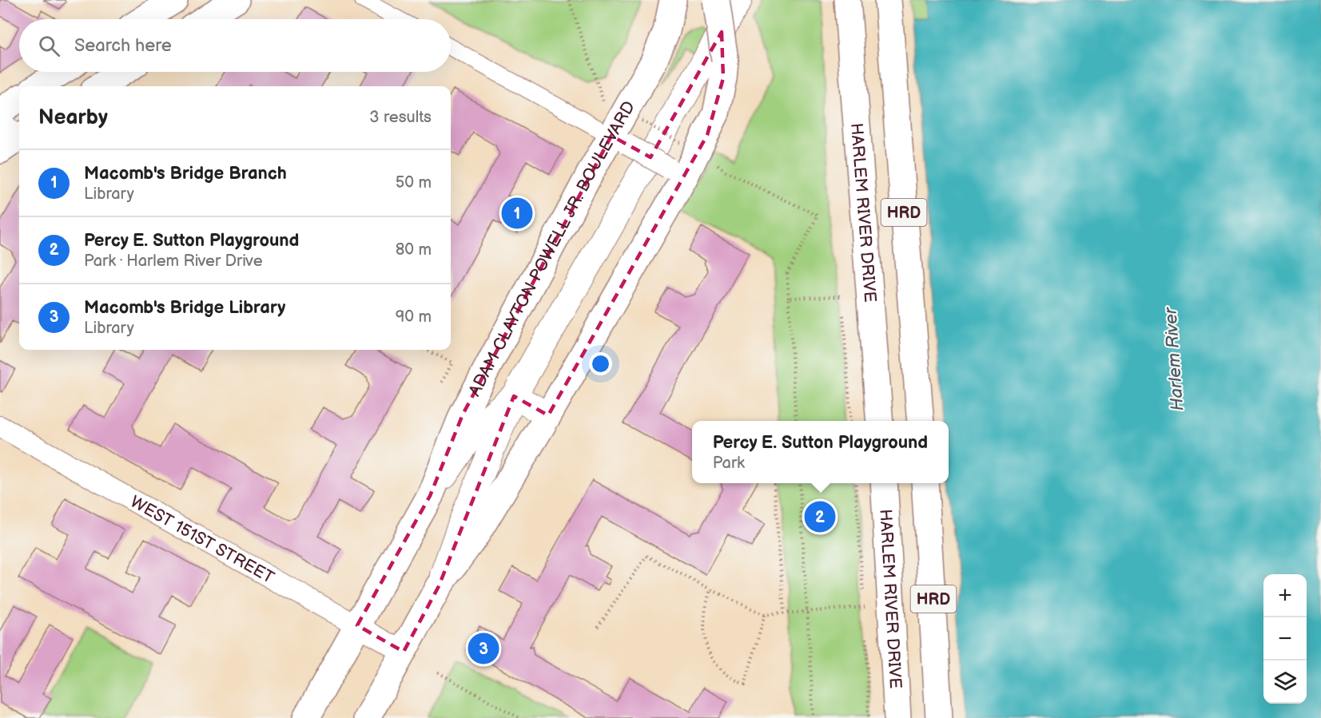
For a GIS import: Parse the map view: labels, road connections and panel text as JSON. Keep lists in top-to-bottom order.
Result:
{
  "streets": {
    "main road": ["HARLEM RIVER DRIVE", "HRD", "ADAM CLAYTON POWELL JR. BOULEVARD"],
    "street": ["WEST 151ST STREET"]
  },
  "crossings": [
    ["ADAM CLAYTON POWELL JR. BOULEVARD", "WEST 151ST STREET"]
  ],
  "water": ["Harlem River"],
  "page": {
    "search": "Search here",
    "heading": ["Nearby", "3 results"],
    "list": [
      {
        "mark": "1",
        "name": "Macomb's Bridge Branch",
        "note": "Library",
        "value": "50 m"
      },
      {
        "mark": "2",
        "name": "Percy E. Sutton Playground",
        "note": "Park · Harlem River Drive",
        "value": "80 m"
      },
      {
        "mark": "3",
        "name": "Macomb's Bridge Library",
        "note": "Library",
        "value": "90 m"
      }
    ],
    "pins": ["1", "2", "3"],
    "popup": ["Percy E. Sutton Playground", "Park"],
    "map_buttons": ["+", "−"]
  }
}
